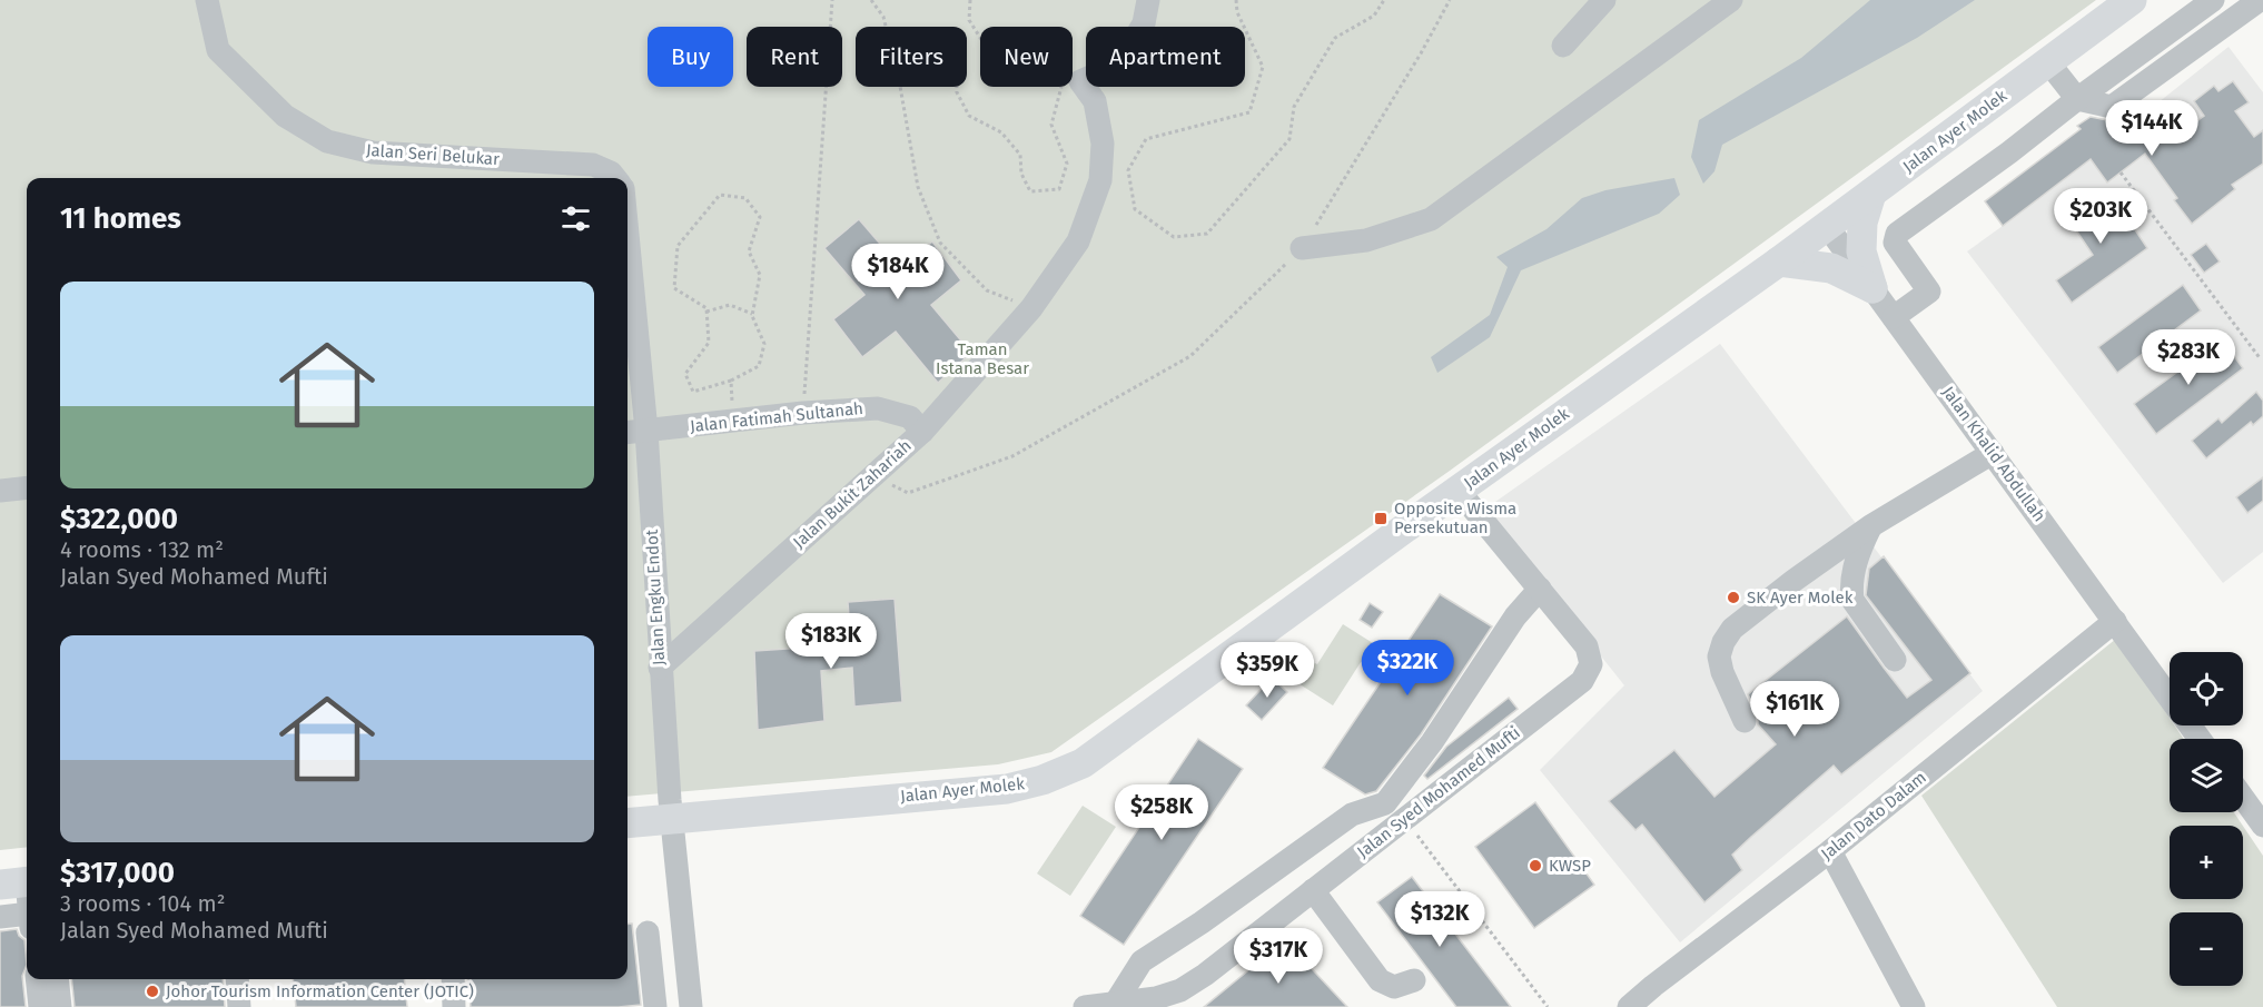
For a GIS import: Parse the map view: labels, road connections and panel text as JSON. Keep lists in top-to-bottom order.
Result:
{
  "streets": {
    "main road": ["Jalan Ayer Molek"],
    "street": [
      "Jalan Seri Belukar",
      "Jalan Fatimah Sultanah",
      "Jalan Khalid Abdullah",
      "Jalan Bukit Zahariah",
      "Jalan Engku Endot",
      "Jalan Syed Mohamed Mufti",
      "Jalan Dato Dalam"
    ]
  },
  "crossings": [
    ["Jalan Ayer Molek", "Jalan Khalid Abdullah"],
    ["Jalan Ayer Molek", "Jalan Engku Endot"],
    ["Jalan Ayer Molek", "Jalan Syed Mohamed Mufti"],
    ["Jalan Fatimah Sultanah", "Jalan Bukit Zahariah"],
    ["Jalan Fatimah Sultanah", "Jalan Engku Endot"],
    ["Jalan Khalid Abdullah", "Jalan Dato Dalam"],
    ["Jalan Bukit Zahariah", "Jalan Engku Endot"]
  ],
  "parks": ["Taman Istana Besar"],
  "places": {
    "transit": ["Opposite Wisma Persekutuan"],
    "other": ["SK Ayer Molek", "KWSP", "Johor Tourism Information Center (JOTIC)"]
  },
  "page": {
    "chip": [
      "Buy",
      "Rent",
      "Filters",
      "New",
      "Apartment"
    ],
    "price": [
      "$144K",
      "$203K",
      "$184K",
      "$283K",
      "$183K",
      "$322K",
      "$359K",
      "$161K",
      "$258K",
      "$132K",
      "$317K"
    ],
    "heading": "11 homes",
    "list": [
      {
        "name": "$322,000",
        "note": "4 rooms · 132 m² · Jalan Syed Mohamed Mufti"
      },
      {
        "name": "$317,000",
        "note": "3 rooms · 104 m² · Jalan Syed Mohamed Mufti"
      }
    ],
    "map_buttons": ["+", "−"]
  }
}
